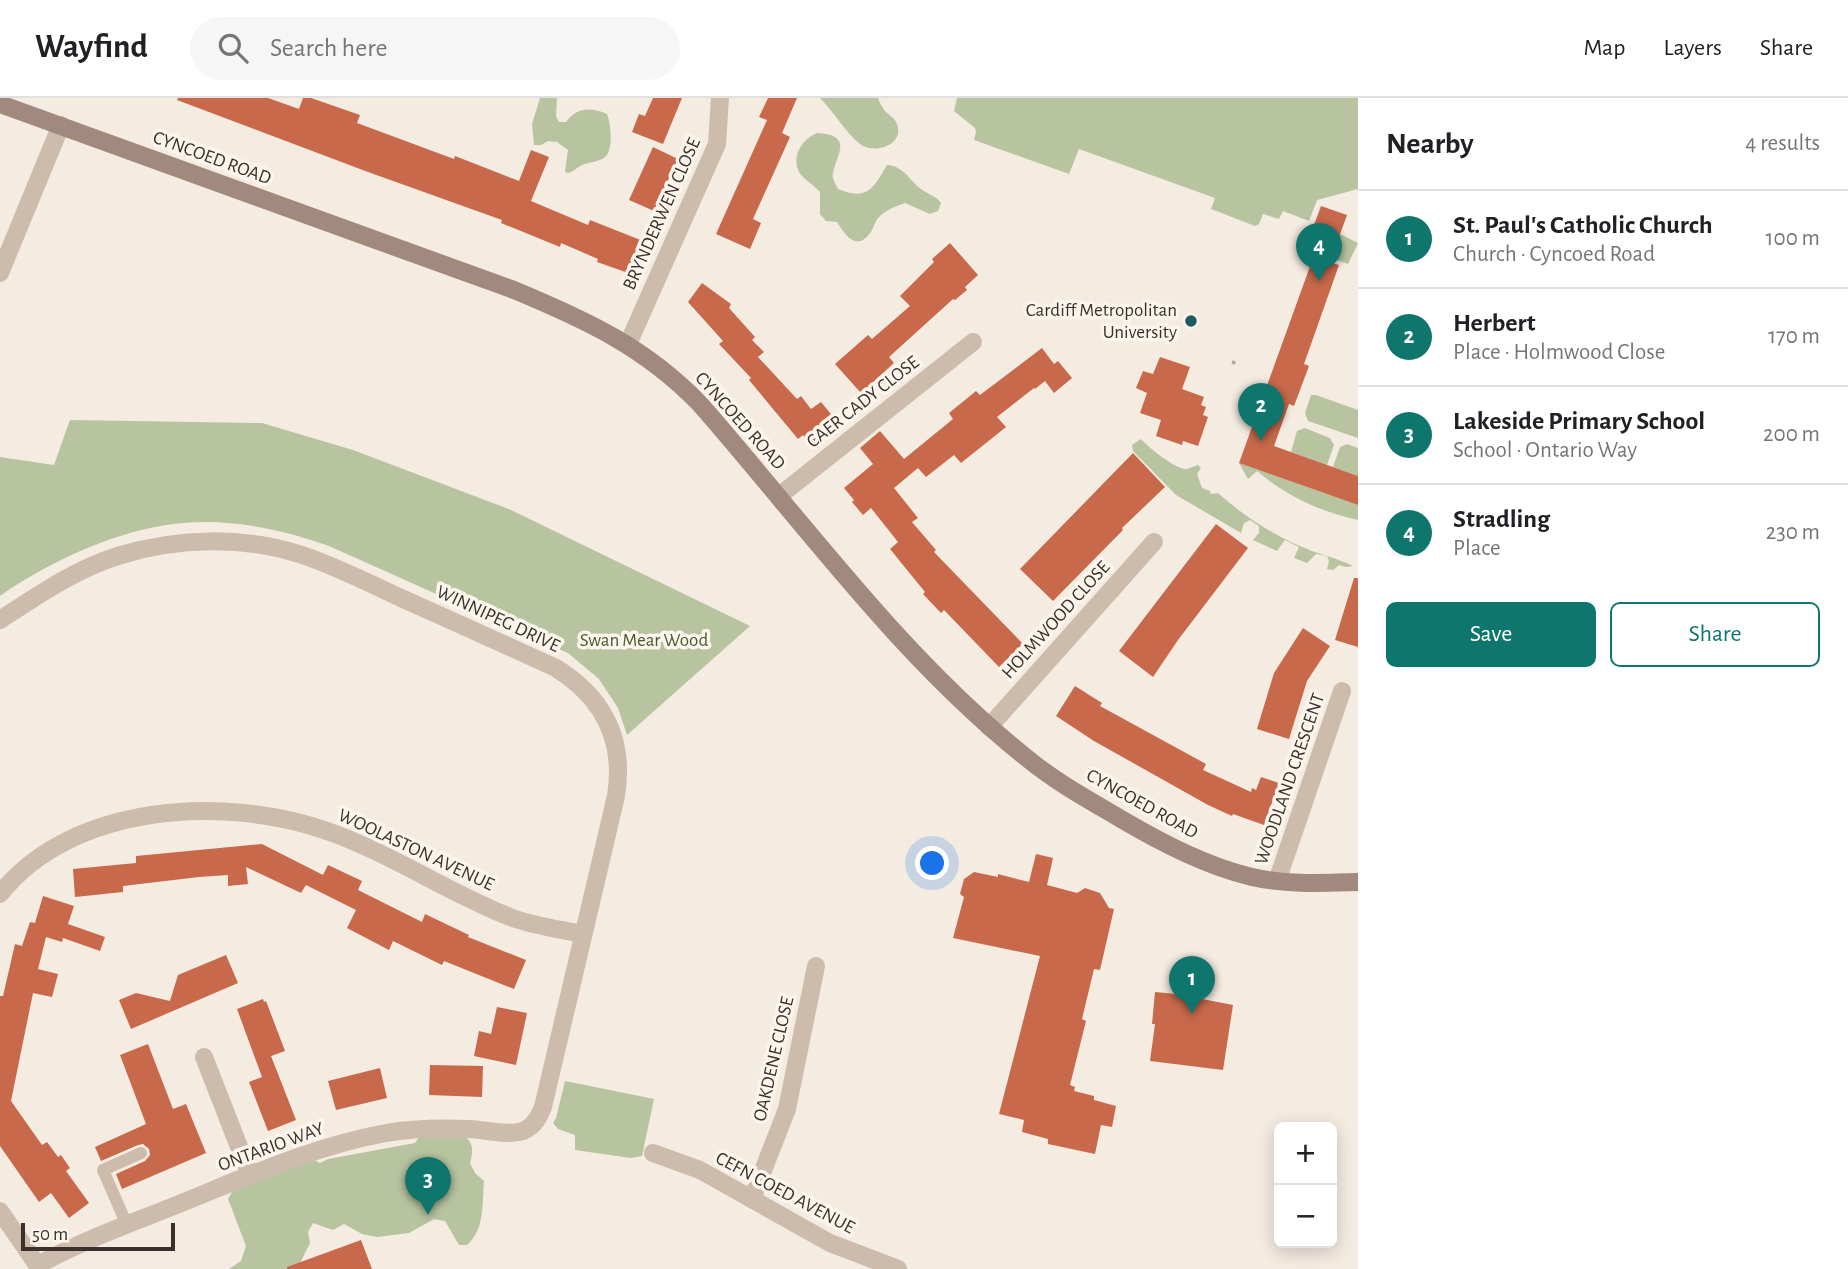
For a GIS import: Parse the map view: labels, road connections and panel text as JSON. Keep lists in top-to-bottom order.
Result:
{
  "streets": {
    "street": [
      "CYNCOED ROAD",
      "BRYNDERWEN CLOSE",
      "CAER CADY CLOSE",
      "WINNIPEG DRIVE",
      "HOLMWOOD CLOSE",
      "WOODLAND CRESCENT",
      "WOOLASTON AVENUE",
      "OAKDENE CLOSE",
      "ONTARIO WAY",
      "CEFN COED AVENUE"
    ]
  },
  "crossings": [
    ["CYNCOED ROAD", "BRYNDERWEN CLOSE"],
    ["CYNCOED ROAD", "CAER CADY CLOSE"],
    ["CYNCOED ROAD", "HOLMWOOD CLOSE"],
    ["CYNCOED ROAD", "WOODLAND CRESCENT"],
    ["WINNIPEG DRIVE", "WOOLASTON AVENUE"],
    ["WINNIPEG DRIVE", "ONTARIO WAY"],
    ["OAKDENE CLOSE", "CEFN COED AVENUE"]
  ],
  "parks": ["Swan Mear Wood"],
  "places": ["Cardiff Metropolitan University"],
  "scale_bar": "50 m",
  "page": {
    "header": "Wayfind",
    "search": "Search here",
    "nav": ["Map", "Layers", "Share"],
    "heading": ["Nearby", "4 results"],
    "list": [
      {
        "mark": "1",
        "name": "St. Paul's Catholic Church",
        "note": "Church · Cyncoed Road",
        "value": "100 m"
      },
      {
        "mark": "2",
        "name": "Herbert",
        "note": "Place · Holmwood Close",
        "value": "170 m"
      },
      {
        "mark": "3",
        "name": "Lakeside Primary School",
        "note": "School · Ontario Way",
        "value": "200 m"
      },
      {
        "mark": "4",
        "name": "Stradling",
        "note": "Place",
        "value": "230 m"
      }
    ],
    "pins": [
      "4",
      "2",
      "1",
      "3"
    ],
    "buttons": ["Save", "Share"],
    "map_buttons": ["+", "−"],
    "scale": "50 m"
  }
}
